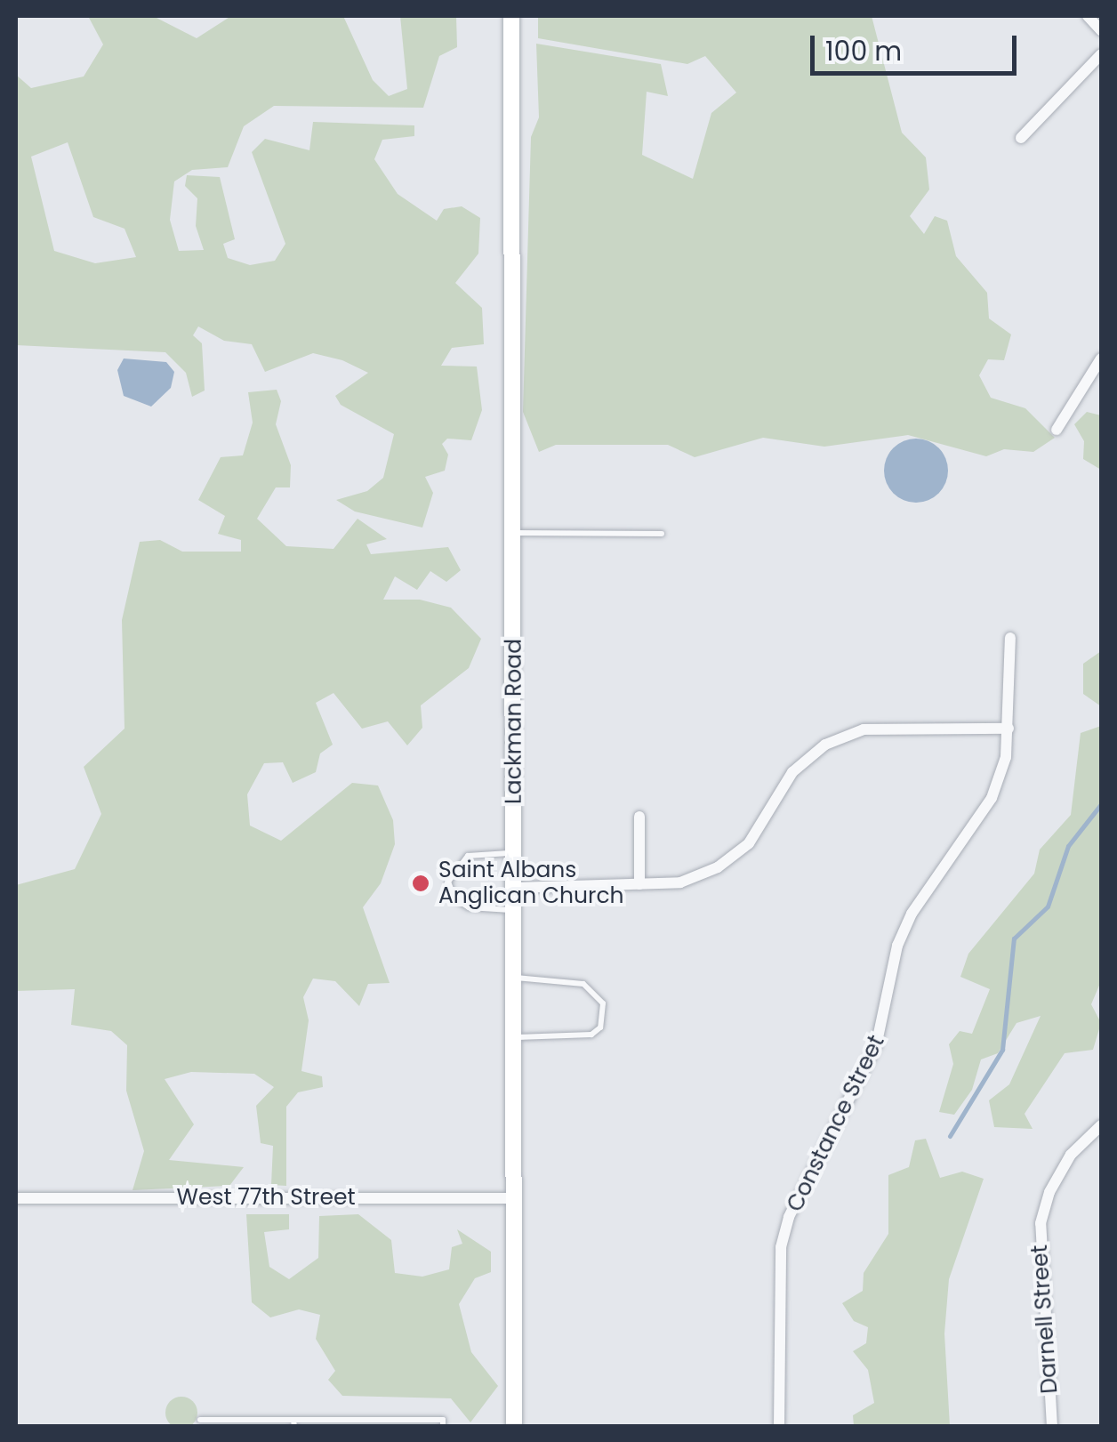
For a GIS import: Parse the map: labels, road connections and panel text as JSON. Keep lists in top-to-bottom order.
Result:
{
  "streets": {
    "main road": ["Lackman Road"],
    "street": ["Constance Street", "West 77th Street", "Darnell Street"]
  },
  "crossings": [
    ["Lackman Road", "West 77th Street"]
  ],
  "places": ["Saint Albans Anglican Church"],
  "scale_bar": "100 m"
}
